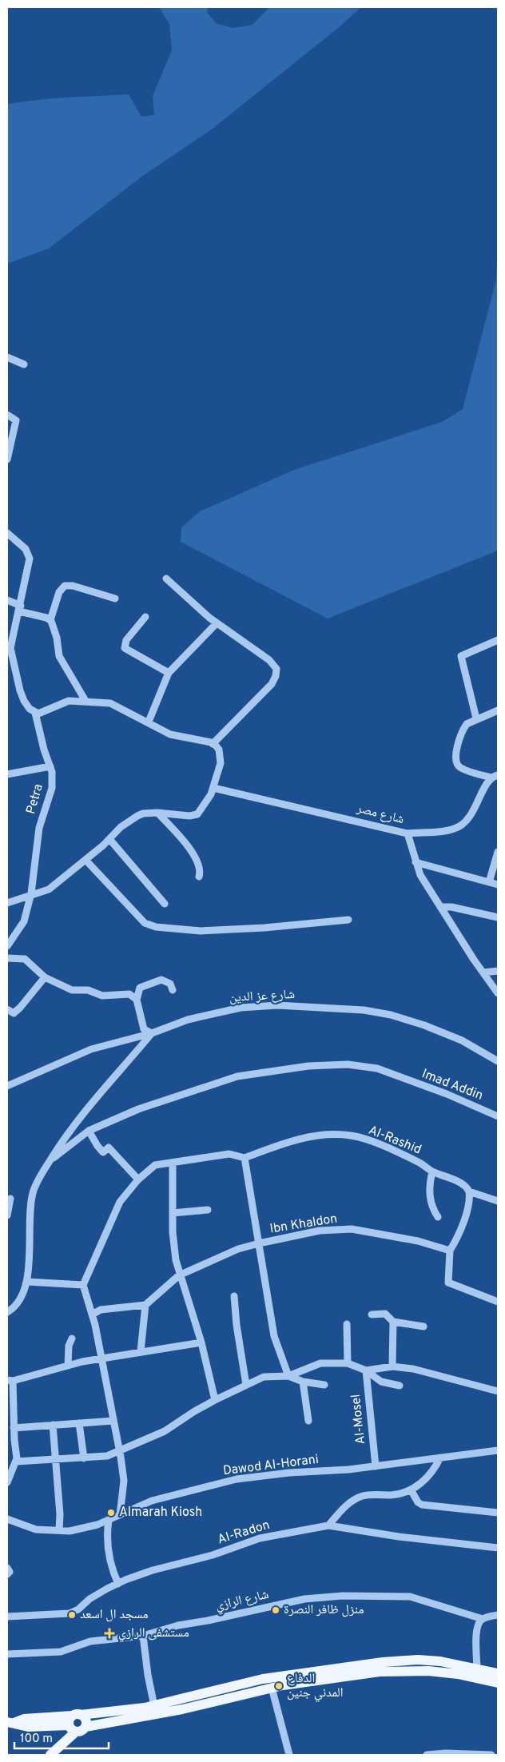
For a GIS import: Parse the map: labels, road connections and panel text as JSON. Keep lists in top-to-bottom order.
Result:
{
  "streets": {
    "street": [
      "Petra",
      "شارع مصر",
      "شارع عز الدين",
      "Imad Addin",
      "Al-Rashid",
      "Ibn Khaldon",
      "Al-Mosel",
      "Dawod Al-Horani",
      "Al-Radon",
      "شارع الرازي"
    ]
  },
  "crossings": [
    ["Al-Mosel", "Dawod Al-Horani"]
  ],
  "places": {
    "other": [
      "Almarah Kiosh",
      "منزل ظافر النصرة",
      "مسجد ال اسعد",
      "الدفاع المدني جنين"
    ],
    "health": ["مستشفى الرازي"]
  },
  "scale_bar": "100 m"
}
